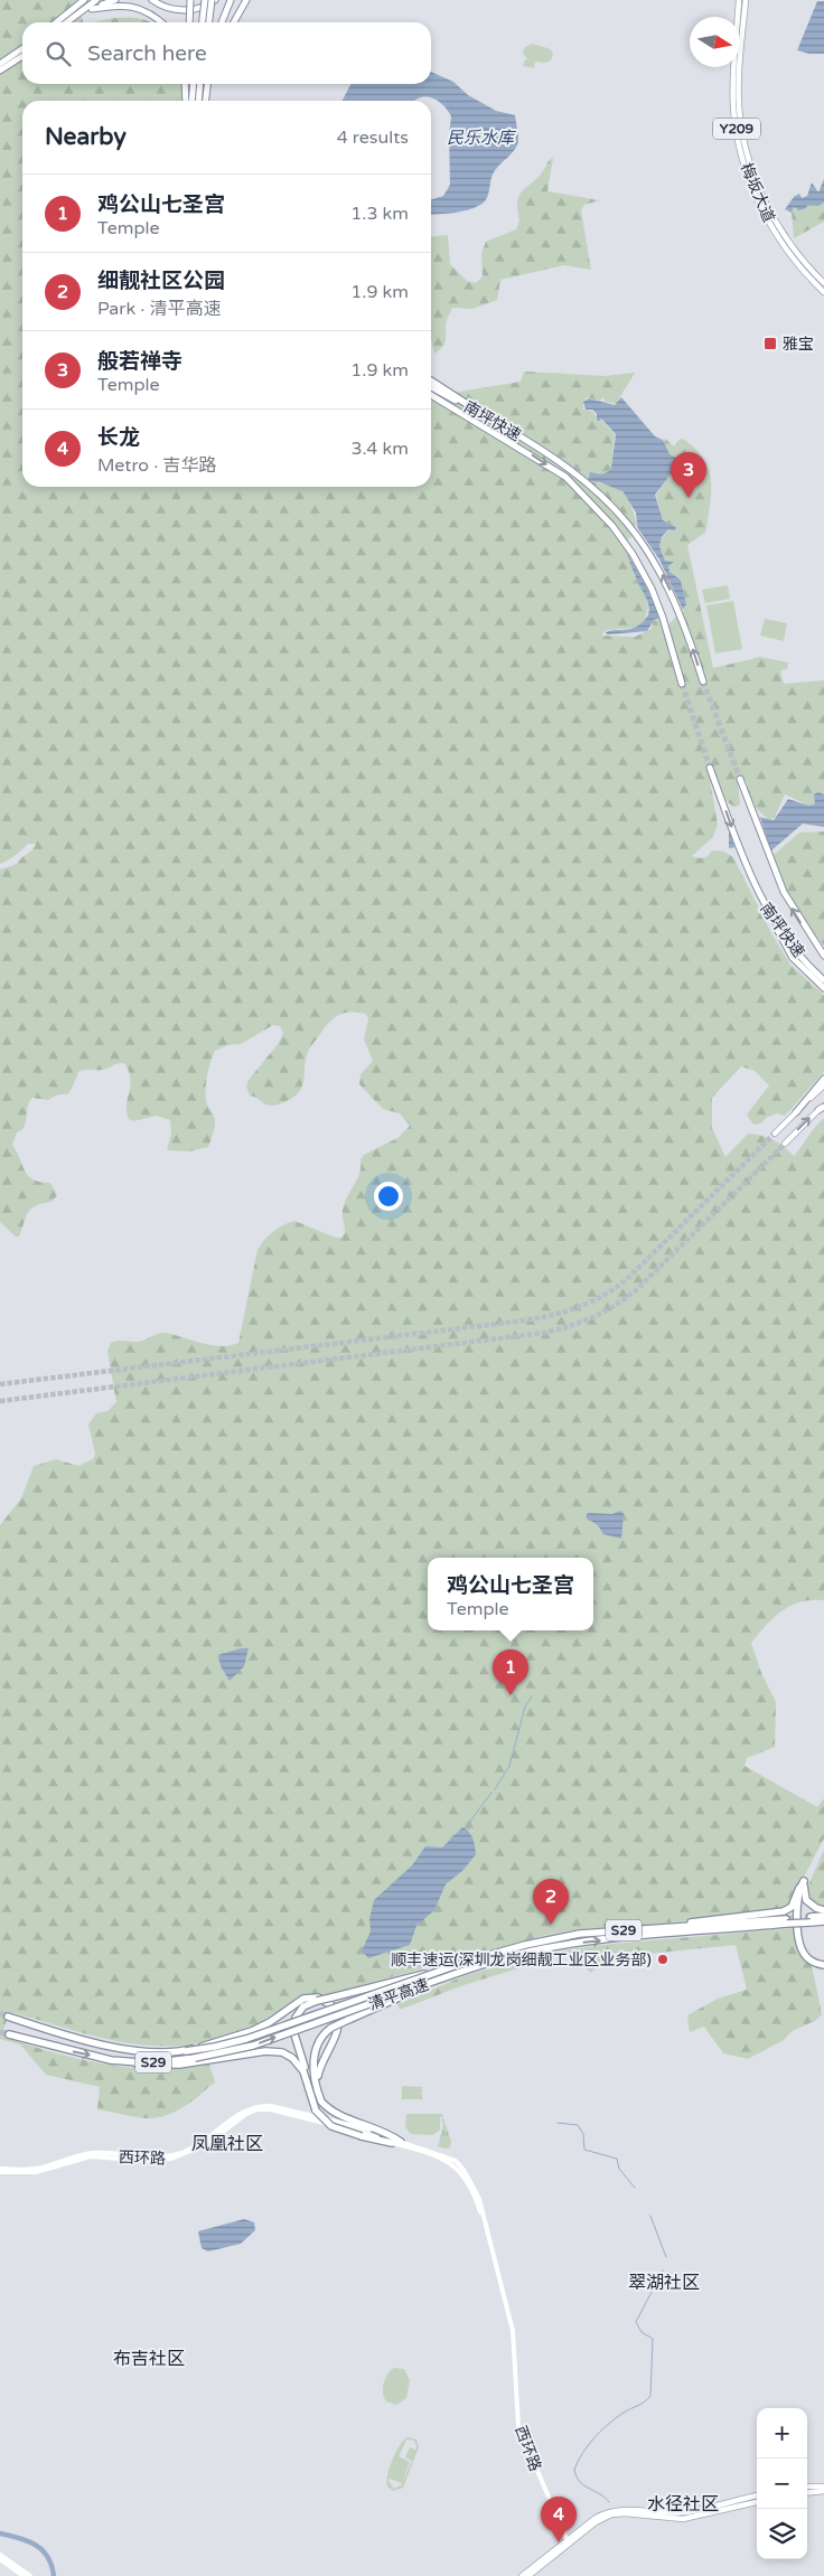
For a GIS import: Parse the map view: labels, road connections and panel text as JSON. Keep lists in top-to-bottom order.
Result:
{
  "streets": {
    "highway": ["南坪快速", "S29", "清平高速"],
    "main road": ["Y209", "梅坂大道", "西环路"]
  },
  "districts": [
    "凤凰社区",
    "翠湖社区",
    "布吉社区",
    "水径社区"
  ],
  "water": ["民乐水库"],
  "places": {
    "transit": ["雅宝"],
    "other": ["顺丰速运(深圳龙岗细靓工业区业务部)"]
  },
  "north": "right",
  "page": {
    "search": "Search here",
    "heading": ["Nearby", "4 results"],
    "list": [
      {
        "mark": "1",
        "name": "鸡公山七圣宫",
        "note": "Temple",
        "value": "1.3 km"
      },
      {
        "mark": "2",
        "name": "细靓社区公园",
        "note": "Park · 清平高速",
        "value": "1.9 km"
      },
      {
        "mark": "3",
        "name": "般若禅寺",
        "note": "Temple",
        "value": "1.9 km"
      },
      {
        "mark": "4",
        "name": "长龙",
        "note": "Metro · 吉华路",
        "value": "3.4 km"
      }
    ],
    "pins": [
      "3",
      "1",
      "2",
      "4"
    ],
    "popup": ["鸡公山七圣宫", "Temple"],
    "map_buttons": ["+", "−"]
  }
}
